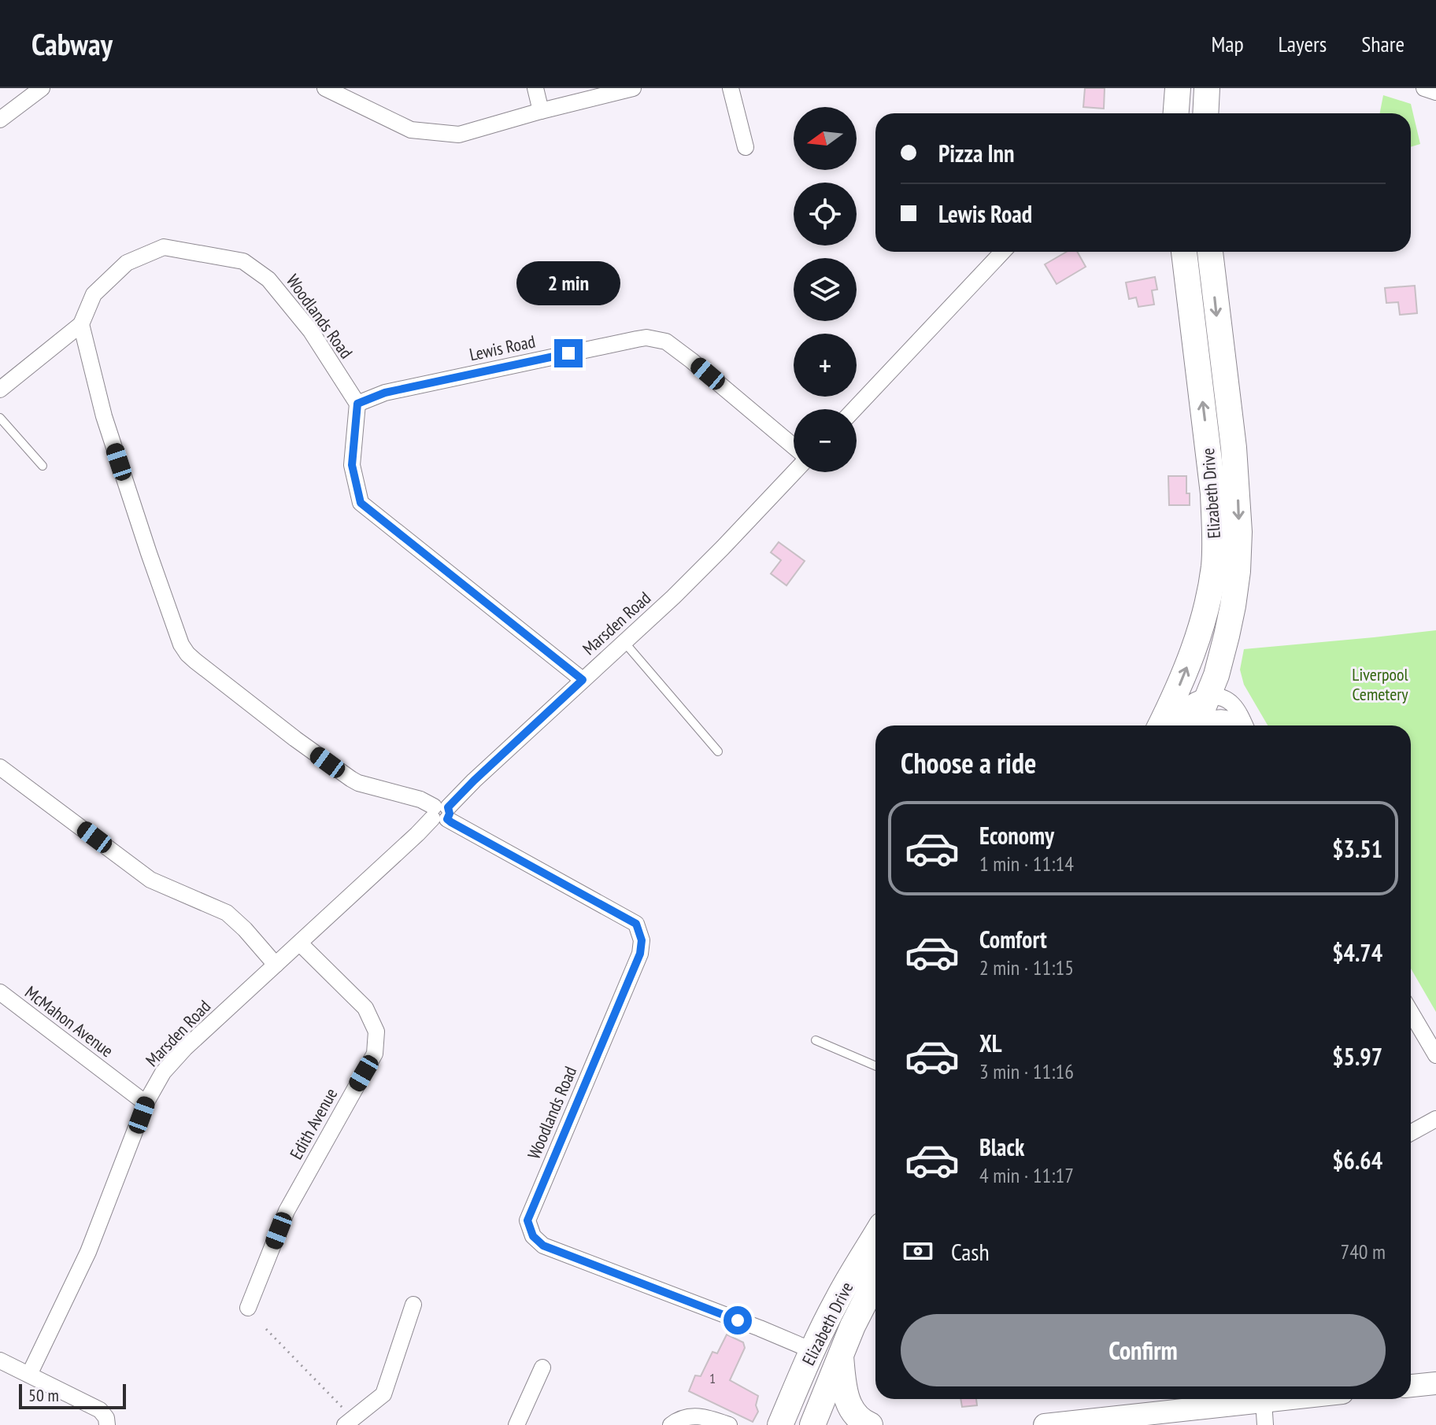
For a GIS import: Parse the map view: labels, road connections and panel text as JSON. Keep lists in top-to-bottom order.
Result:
{
  "streets": {
    "main road": ["Elizabeth Drive"],
    "street": [
      "Woodlands Road",
      "Lewis Road",
      "Marsden Road",
      "McMahon Avenue",
      "Edith Avenue"
    ]
  },
  "crossings": [
    ["Woodlands Road", "Lewis Road"],
    ["Woodlands Road", "Elizabeth Drive"],
    ["Woodlands Road", "Marsden Road"],
    ["Marsden Road", "McMahon Avenue"],
    ["Marsden Road", "Edith Avenue"]
  ],
  "parks": ["Liverpool Cemetery"],
  "house_numbers": ["1"],
  "scale_bar": "50 m",
  "north": "left",
  "page": {
    "header": "Cabway",
    "nav": ["Map", "Layers", "Share"],
    "map_buttons": ["+", "−"],
    "banner": ["Pizza Inn", "Lewis Road"],
    "bubble": "2 min",
    "heading": "Choose a ride",
    "list": [
      {
        "name": "Economy",
        "note": "1 min · 11:14",
        "value": "$3.51"
      },
      {
        "name": "Comfort",
        "note": "2 min · 11:15",
        "value": "$4.74"
      },
      {
        "name": "XL",
        "note": "3 min · 11:16",
        "value": "$5.97"
      },
      {
        "name": "Black",
        "note": "4 min · 11:17",
        "value": "$6.64"
      }
    ],
    "pay": ["Cash", "740 m"],
    "buttons": "Confirm",
    "scale": "50 m"
  }
}
